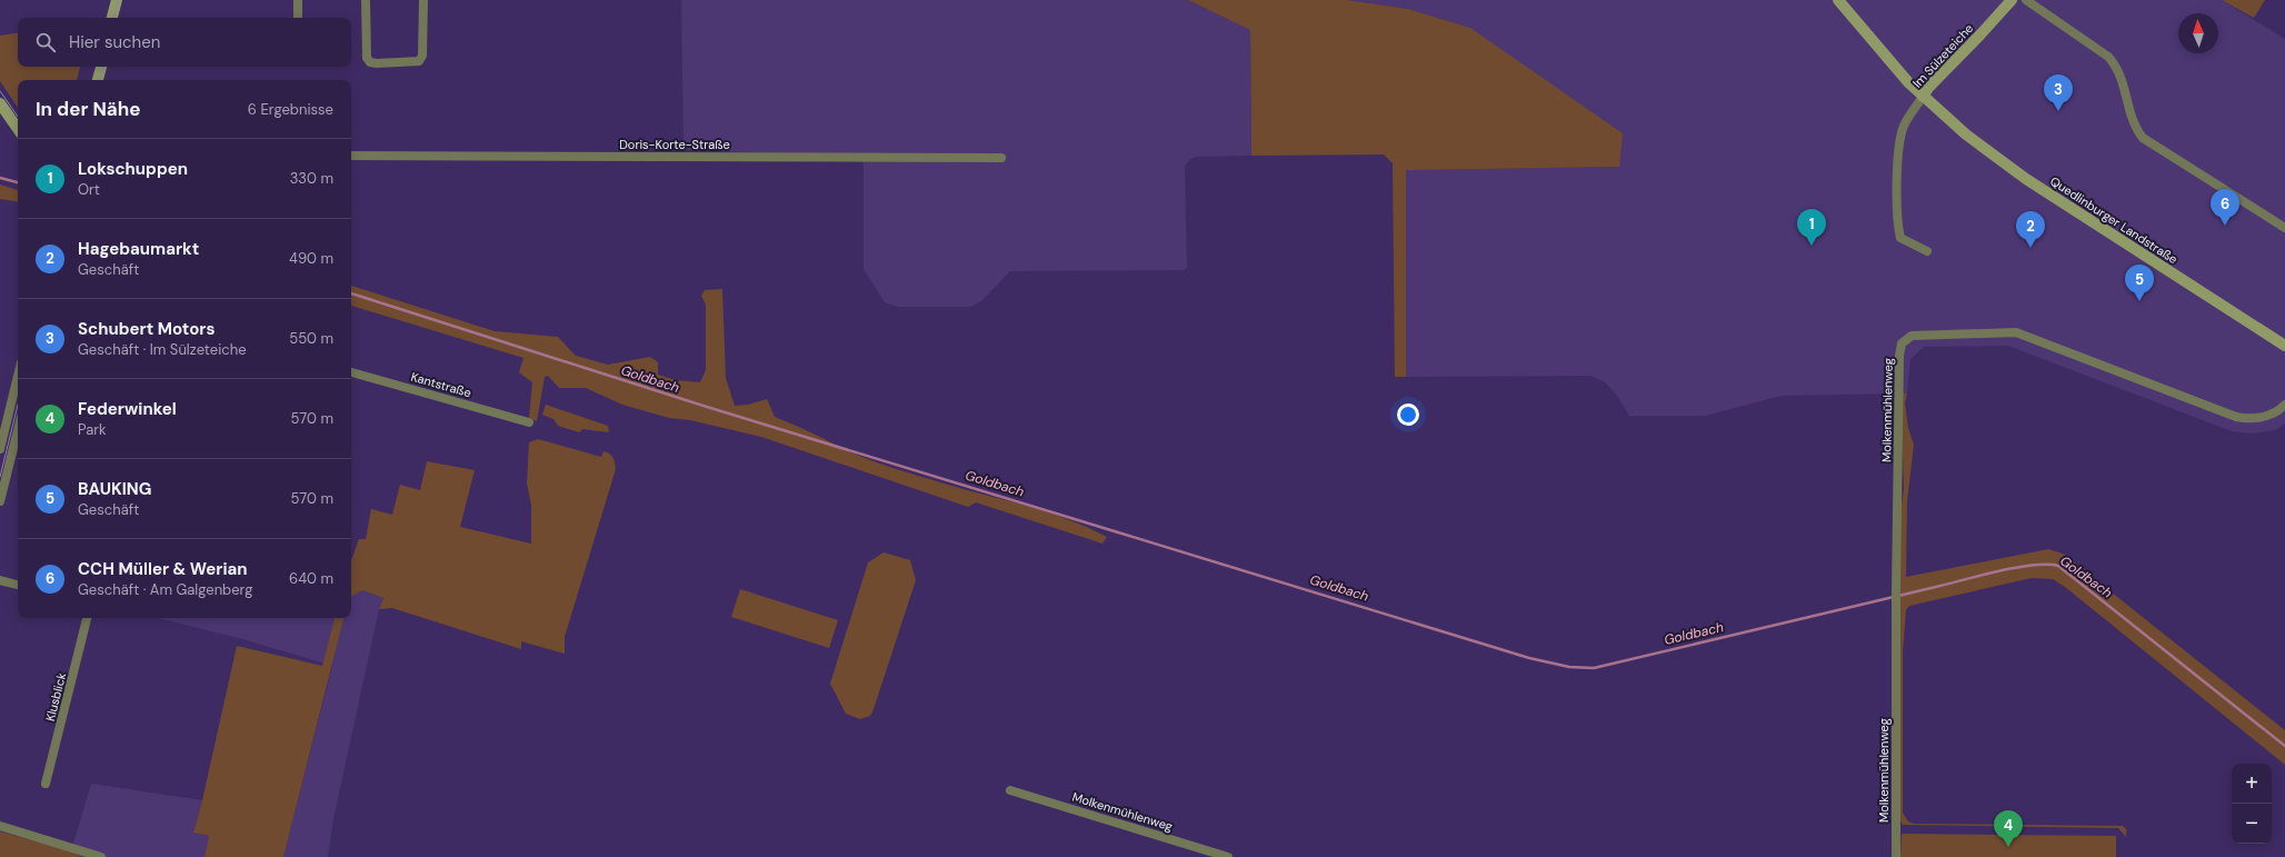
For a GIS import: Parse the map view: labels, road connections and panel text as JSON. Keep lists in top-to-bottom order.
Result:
{
  "streets": {
    "main road": ["Im Sülzeteiche", "Quedlinburger Landstraße"],
    "street": [
      "Doris-Korte-Straße",
      "Kantstraße",
      "Molkenmühlenweg",
      "Klusblick"
    ]
  },
  "crossings": [
    ["Im Sülzeteiche", "Quedlinburger Landstraße"]
  ],
  "water": ["Goldbach"],
  "north": "top",
  "page": {
    "search": "Hier suchen",
    "pins": [
      "3",
      "6",
      "1",
      "2",
      "5",
      "4"
    ],
    "heading": ["In der Nähe", "6 Ergebnisse"],
    "list": [
      {
        "mark": "1",
        "name": "Lokschuppen",
        "note": "Ort",
        "value": "330 m"
      },
      {
        "mark": "2",
        "name": "Hagebaumarkt",
        "note": "Geschäft",
        "value": "490 m"
      },
      {
        "mark": "3",
        "name": "Schubert Motors",
        "note": "Geschäft · Im Sülzeteiche",
        "value": "550 m"
      },
      {
        "mark": "4",
        "name": "Federwinkel",
        "note": "Park",
        "value": "570 m"
      },
      {
        "mark": "5",
        "name": "BAUKING",
        "note": "Geschäft",
        "value": "570 m"
      },
      {
        "mark": "6",
        "name": "CCH Müller & Werian",
        "note": "Geschäft · Am Galgenberg",
        "value": "640 m"
      }
    ],
    "map_buttons": ["+", "−"]
  }
}
